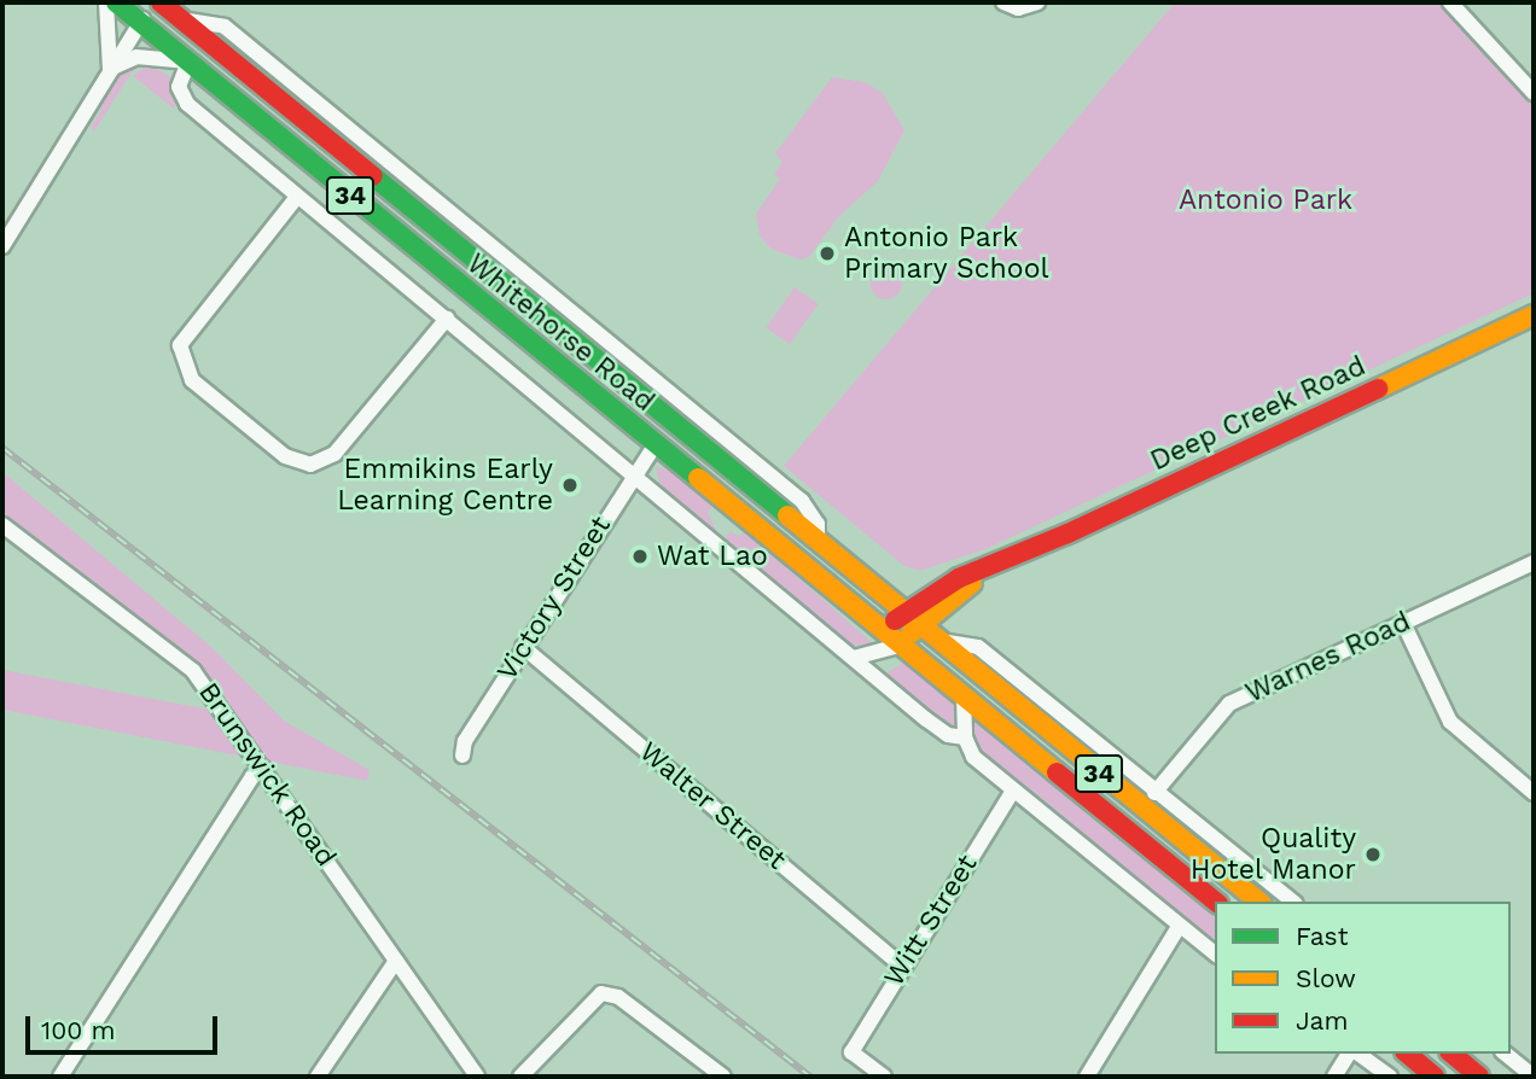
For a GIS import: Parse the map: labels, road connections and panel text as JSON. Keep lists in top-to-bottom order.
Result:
{
  "streets": {
    "main road": ["34", "Whitehorse Road", "Deep Creek Road"],
    "street": [
      "Victory Street",
      "Warnes Road",
      "Brunswick Road",
      "Walter Street",
      "Witt Street"
    ]
  },
  "crossings": [
    ["Whitehorse Road", "Deep Creek Road"],
    ["Whitehorse Road", "Victory Street"],
    ["Whitehorse Road", "Warnes Road"],
    ["Victory Street", "Walter Street"],
    ["Walter Street", "Witt Street"]
  ],
  "parks": ["Antonio Park"],
  "places": [
    "Antonio Park Primary School",
    "Emmikins Early Learning Centre",
    "Wat Lao",
    "Quality Hotel Manor"
  ],
  "legend": ["Fast", "Slow", "Jam"],
  "scale_bar": "100 m"
}
